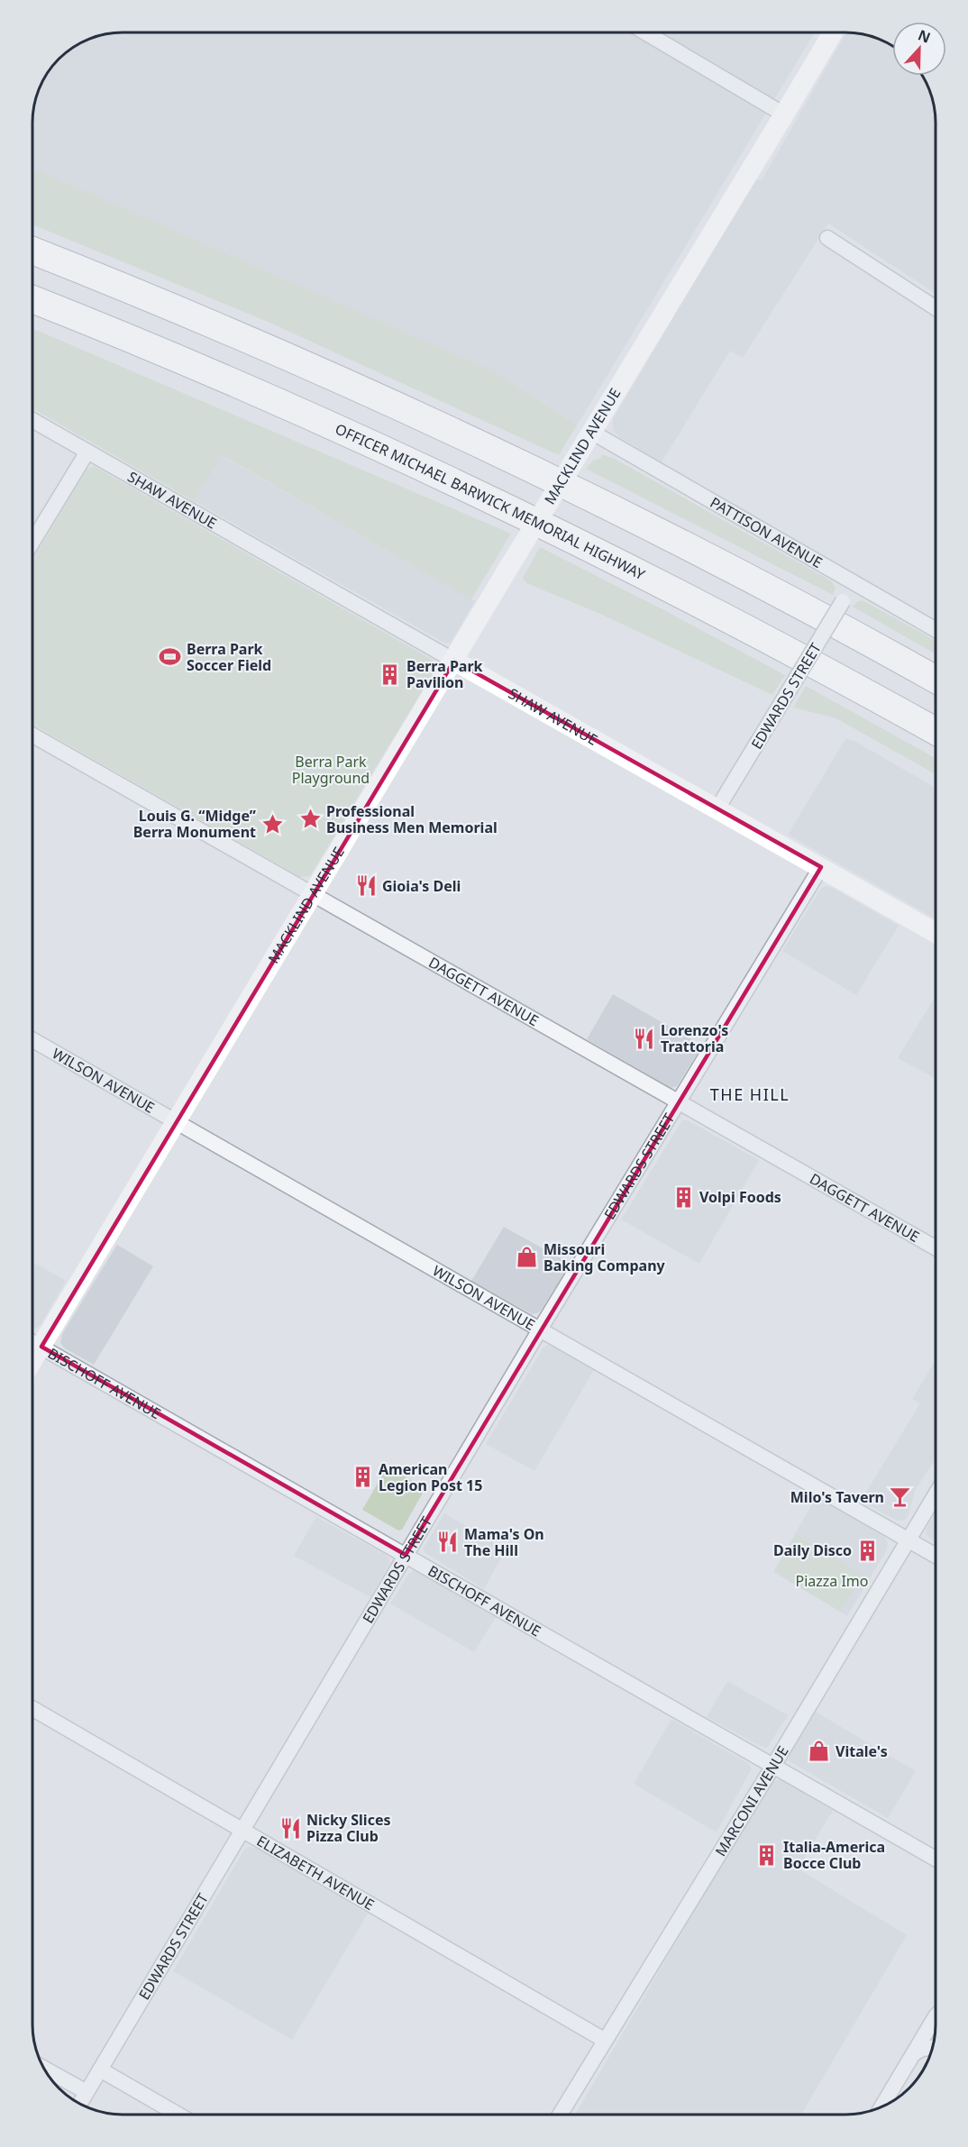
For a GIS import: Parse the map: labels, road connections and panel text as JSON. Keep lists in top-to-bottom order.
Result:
{
  "streets": {
    "highway": ["OFFICER MICHAEL BARWICK MEMORIAL HIGHWAY"],
    "street": [
      "MACKLIND AVENUE",
      "SHAW AVENUE",
      "PATTISON AVENUE",
      "EDWARDS STREET",
      "DAGGETT AVENUE",
      "WILSON AVENUE",
      "BISCHOFF AVENUE",
      "MARCONI AVENUE",
      "ELIZABETH AVENUE"
    ]
  },
  "crossings": [
    ["MACKLIND AVENUE", "SHAW AVENUE"],
    ["MACKLIND AVENUE", "PATTISON AVENUE"],
    ["MACKLIND AVENUE", "DAGGETT AVENUE"],
    ["MACKLIND AVENUE", "WILSON AVENUE"],
    ["MACKLIND AVENUE", "BISCHOFF AVENUE"],
    ["SHAW AVENUE", "EDWARDS STREET"],
    ["PATTISON AVENUE", "EDWARDS STREET"],
    ["EDWARDS STREET", "DAGGETT AVENUE"],
    ["EDWARDS STREET", "WILSON AVENUE"],
    ["EDWARDS STREET", "BISCHOFF AVENUE"],
    ["EDWARDS STREET", "ELIZABETH AVENUE"],
    ["WILSON AVENUE", "MARCONI AVENUE"],
    ["BISCHOFF AVENUE", "MARCONI AVENUE"],
    ["MARCONI AVENUE", "ELIZABETH AVENUE"]
  ],
  "districts": ["THE HILL"],
  "parks": ["Berra Park Playground", "Piazza Imo"],
  "places": {
    "sports": ["Berra Park Soccer Field"],
    "building": [
      "Berra Park Pavilion",
      "Volpi Foods",
      "American Legion Post 15",
      "Daily Disco",
      "Italia-America Bocce Club"
    ],
    "place": ["Professional Business Men Memorial", "Louis G. “Midge” Berra Monument"],
    "restaurant": [
      "Gioia's Deli",
      "Lorenzo's Trattoria",
      "Mama's On The Hill",
      "Nicky Slices Pizza Club"
    ],
    "shop": ["Missouri Baking Company", "Vitale's"],
    "bar": ["Milo's Tavern"]
  },
  "north": "top"
}
